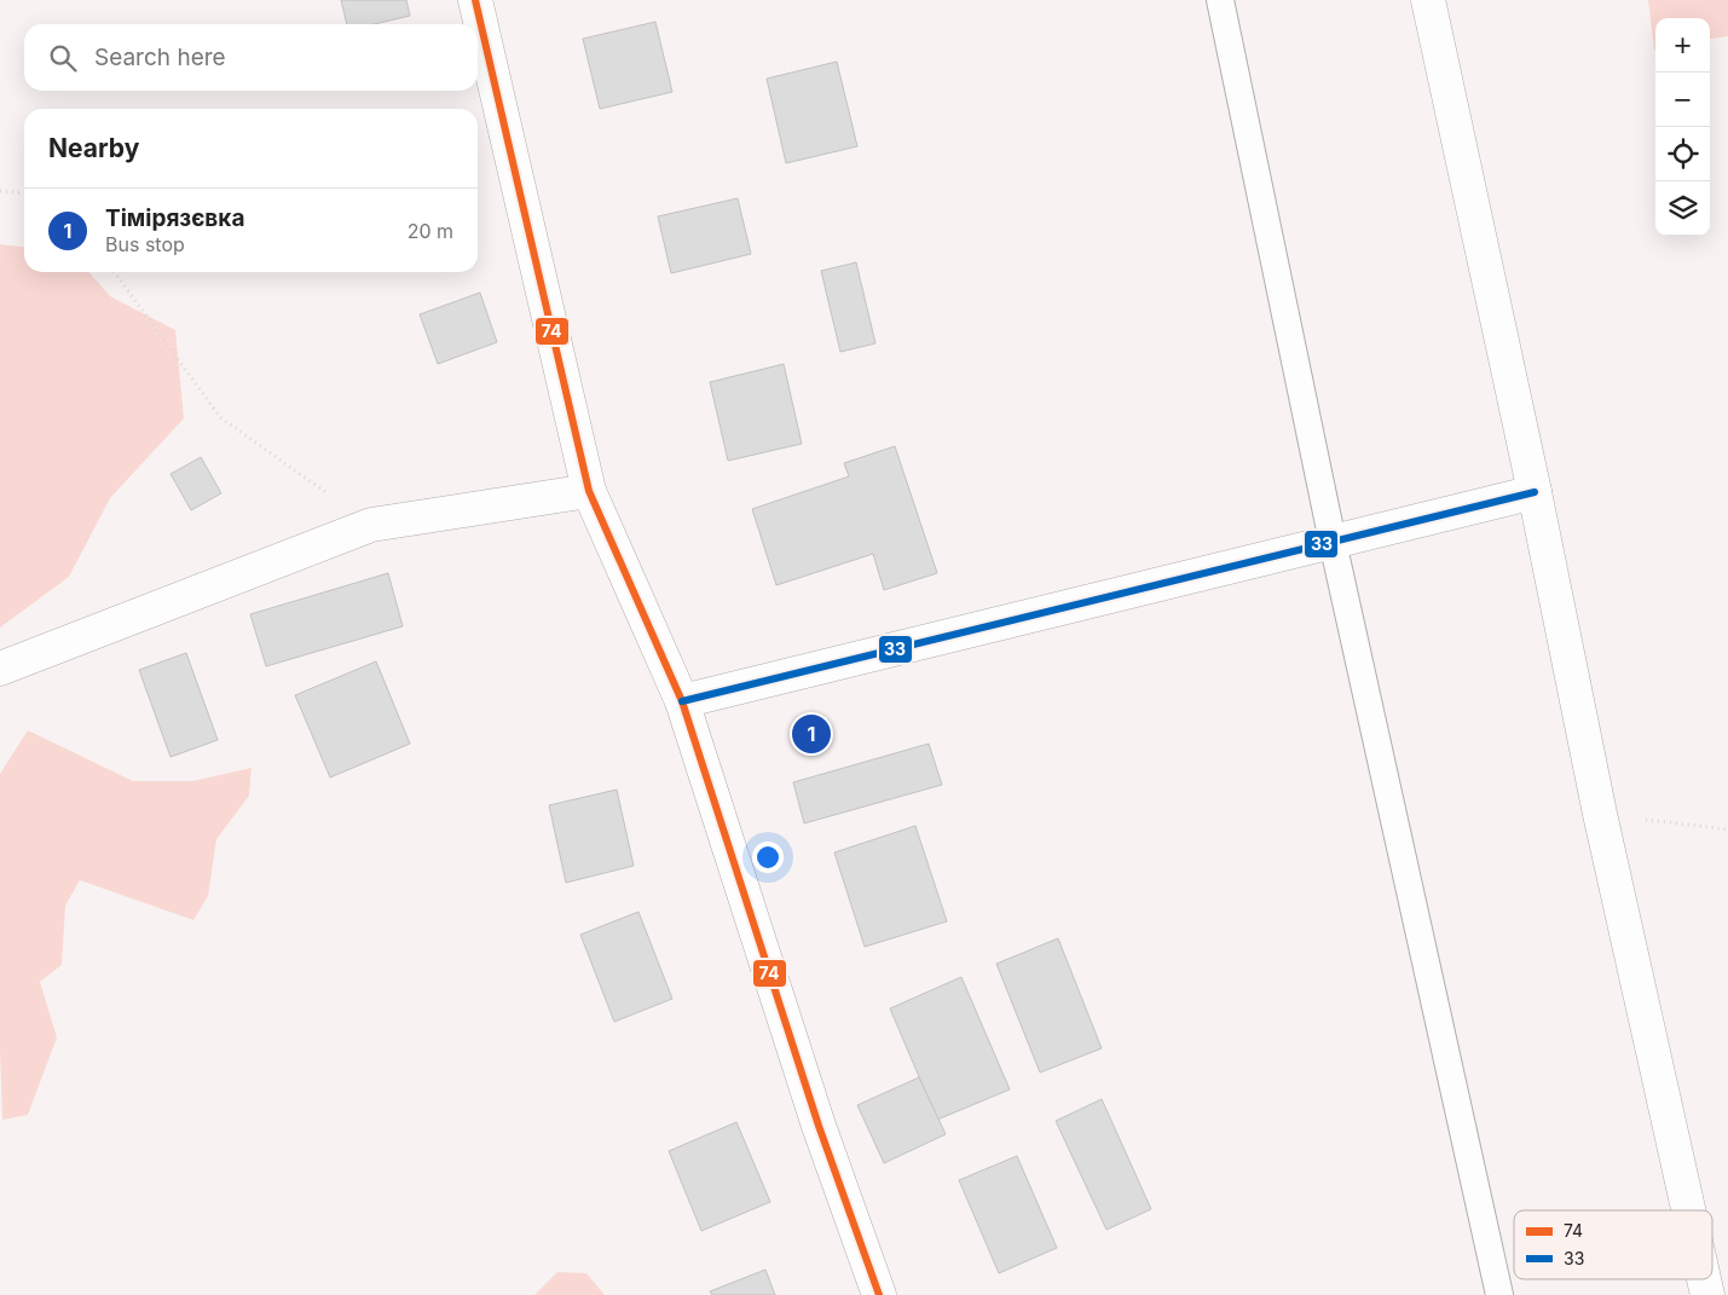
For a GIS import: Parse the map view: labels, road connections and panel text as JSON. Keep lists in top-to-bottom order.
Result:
{
  "lines": ["transit line 74", "transit line 33"],
  "legend": ["74", "33"],
  "page": {
    "map_buttons": ["+", "−"],
    "search": "Search here",
    "heading": "Nearby",
    "list": [
      {
        "mark": "1",
        "name": "Тімірязєвка",
        "note": "Bus stop",
        "value": "20 m"
      }
    ],
    "pins": "1"
  }
}
